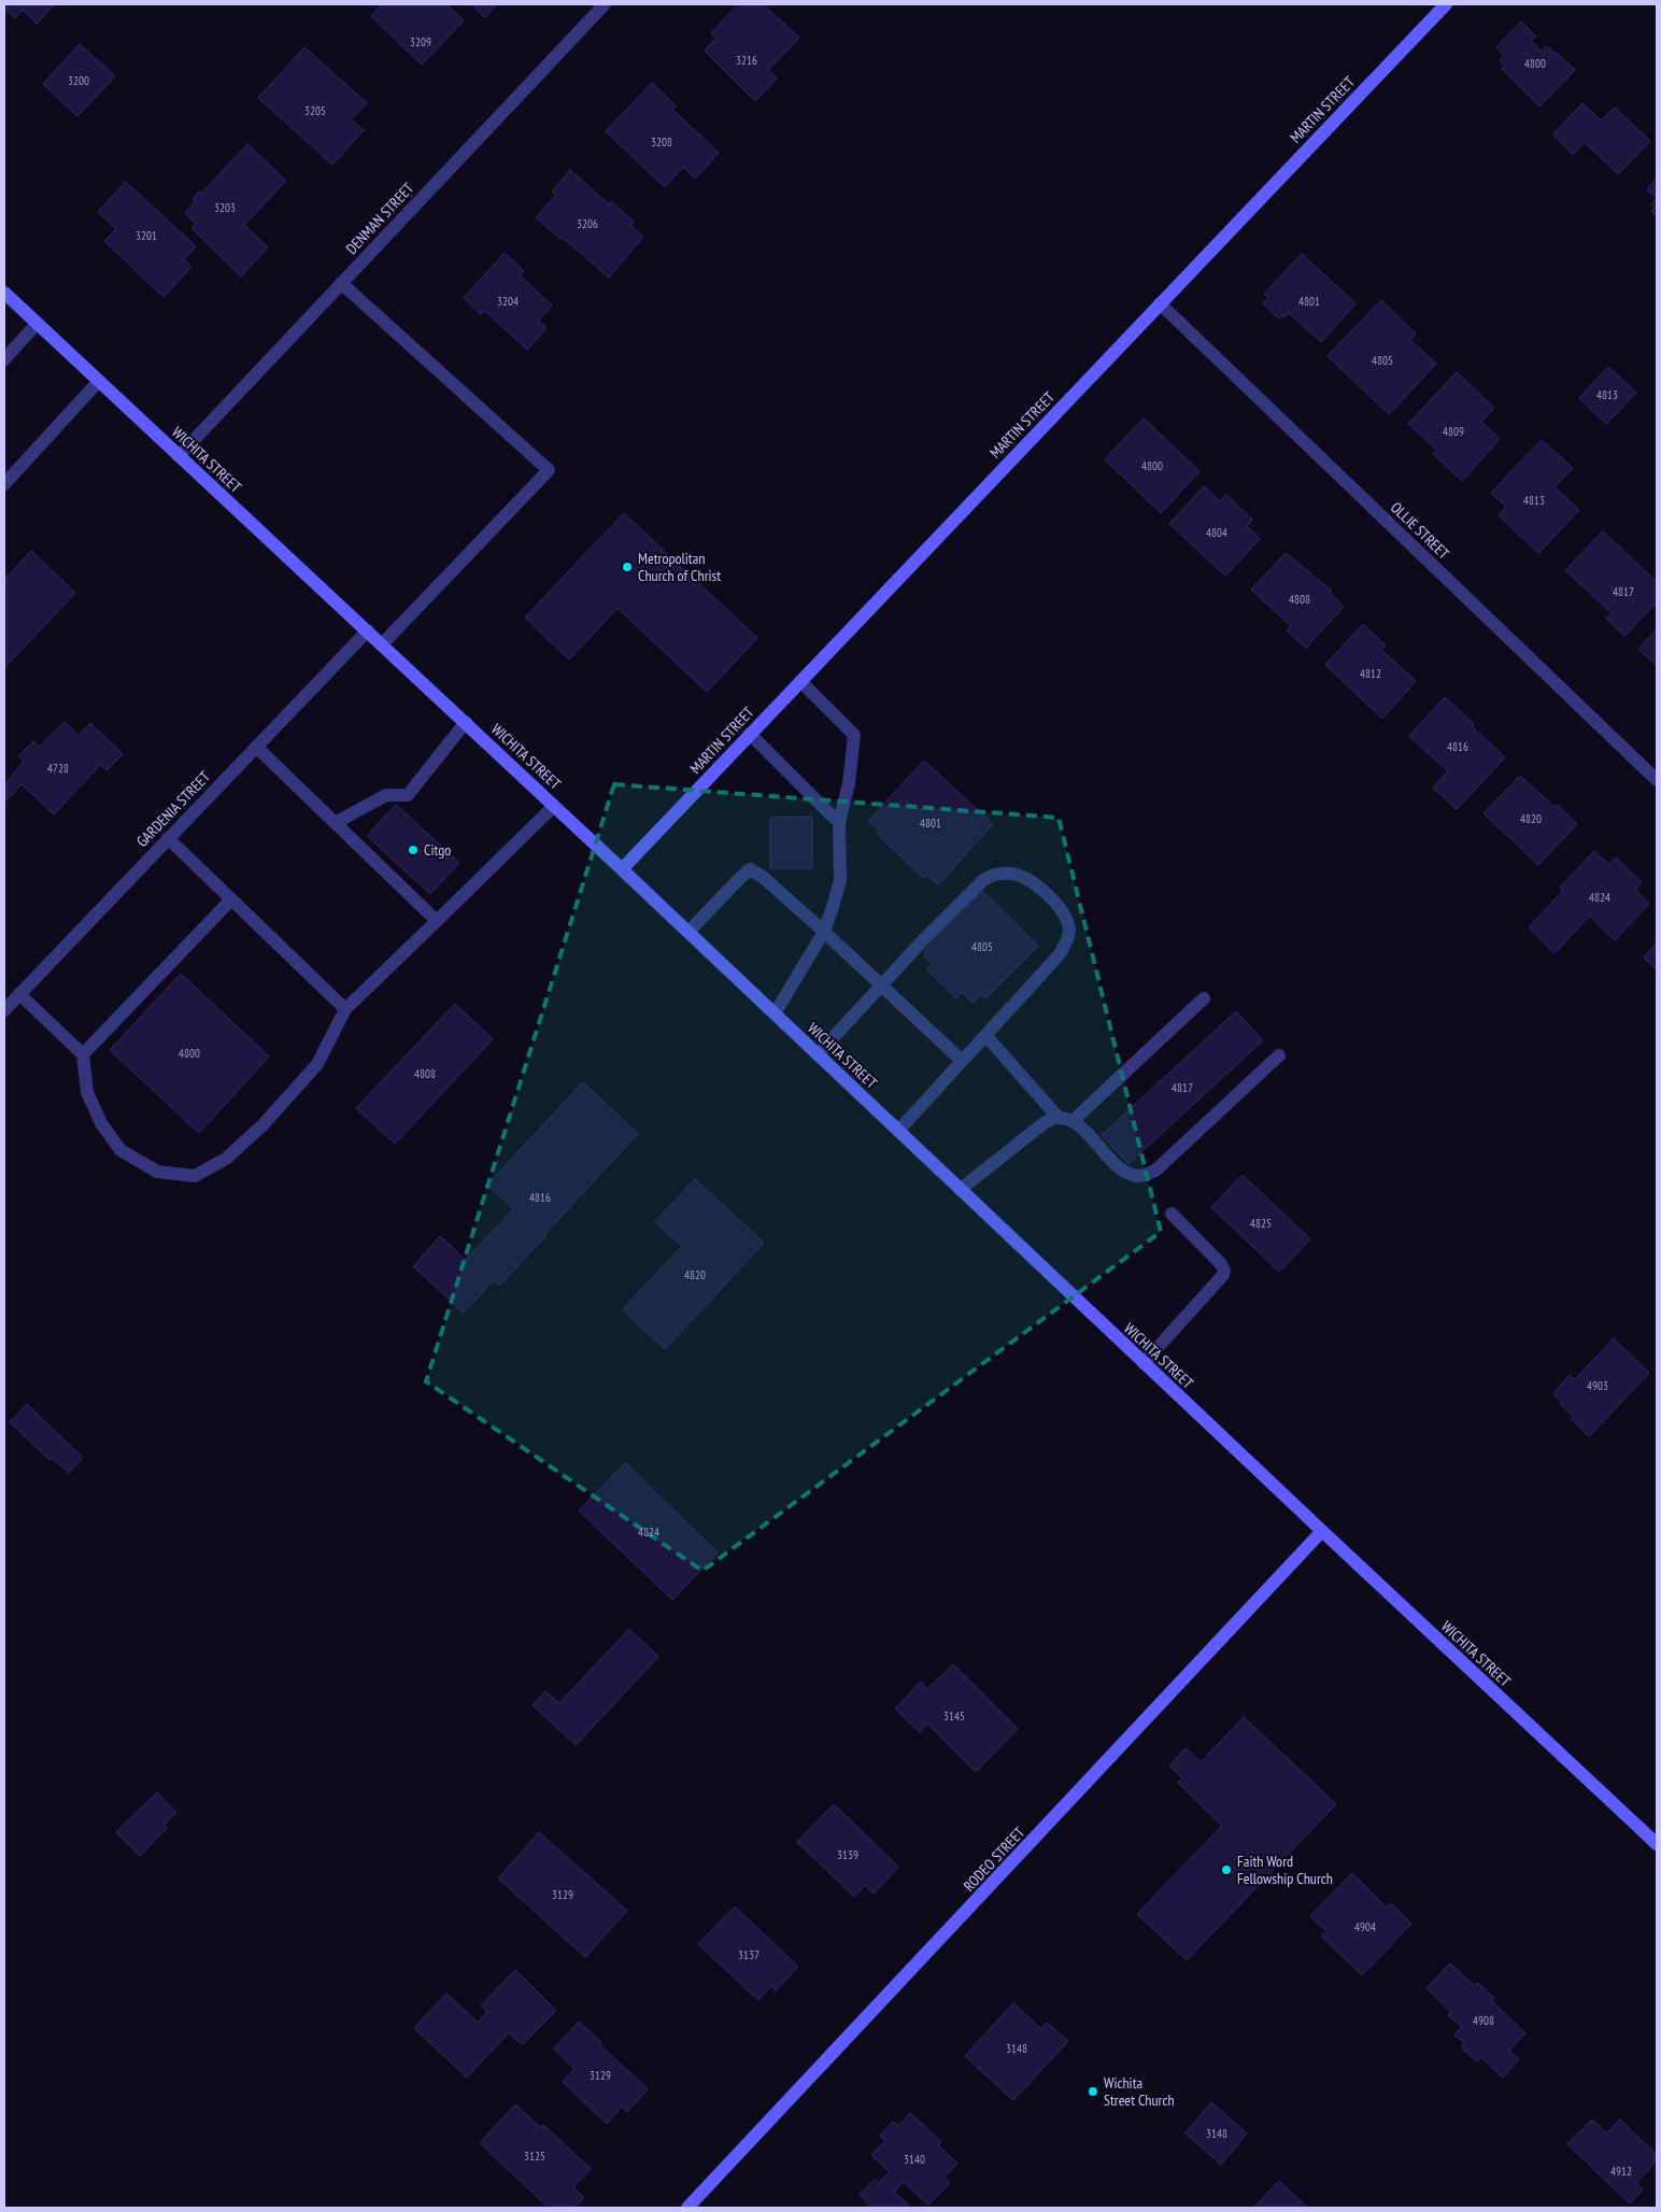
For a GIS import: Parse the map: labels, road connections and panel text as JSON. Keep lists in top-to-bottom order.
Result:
{
  "streets": {
    "main road": ["MARTIN STREET", "WICHITA STREET", "RODEO STREET"],
    "street": ["DENMAN STREET", "OLLIE STREET", "GARDENIA STREET"]
  },
  "crossings": [
    ["MARTIN STREET", "WICHITA STREET"],
    ["MARTIN STREET", "OLLIE STREET"],
    ["DENMAN STREET", "WICHITA STREET"],
    ["WICHITA STREET", "GARDENIA STREET"],
    ["WICHITA STREET", "RODEO STREET"]
  ],
  "places": [
    "Metropolitan Church of Christ",
    "Citgo",
    "Faith Word Fellowship Church",
    "Wichita Street Church"
  ],
  "house_numbers": [
    "3209",
    "3216",
    "4800",
    "3200",
    "3205",
    "3208",
    "3203",
    "3206",
    "3201",
    "3204",
    "4801",
    "4805",
    "4813",
    "4809",
    "4800",
    "4813",
    "4804",
    "4817",
    "4808",
    "4812",
    "4816",
    "4728",
    "4820",
    "4801",
    "4824",
    "4805",
    "4800",
    "4808",
    "4817",
    "4816",
    "4825",
    "4820",
    "4903",
    "4824",
    "3145",
    "3139",
    "3129",
    "4904",
    "3137",
    "4908",
    "3148",
    "3129",
    "3148",
    "3125",
    "3140",
    "4912"
  ]
}
